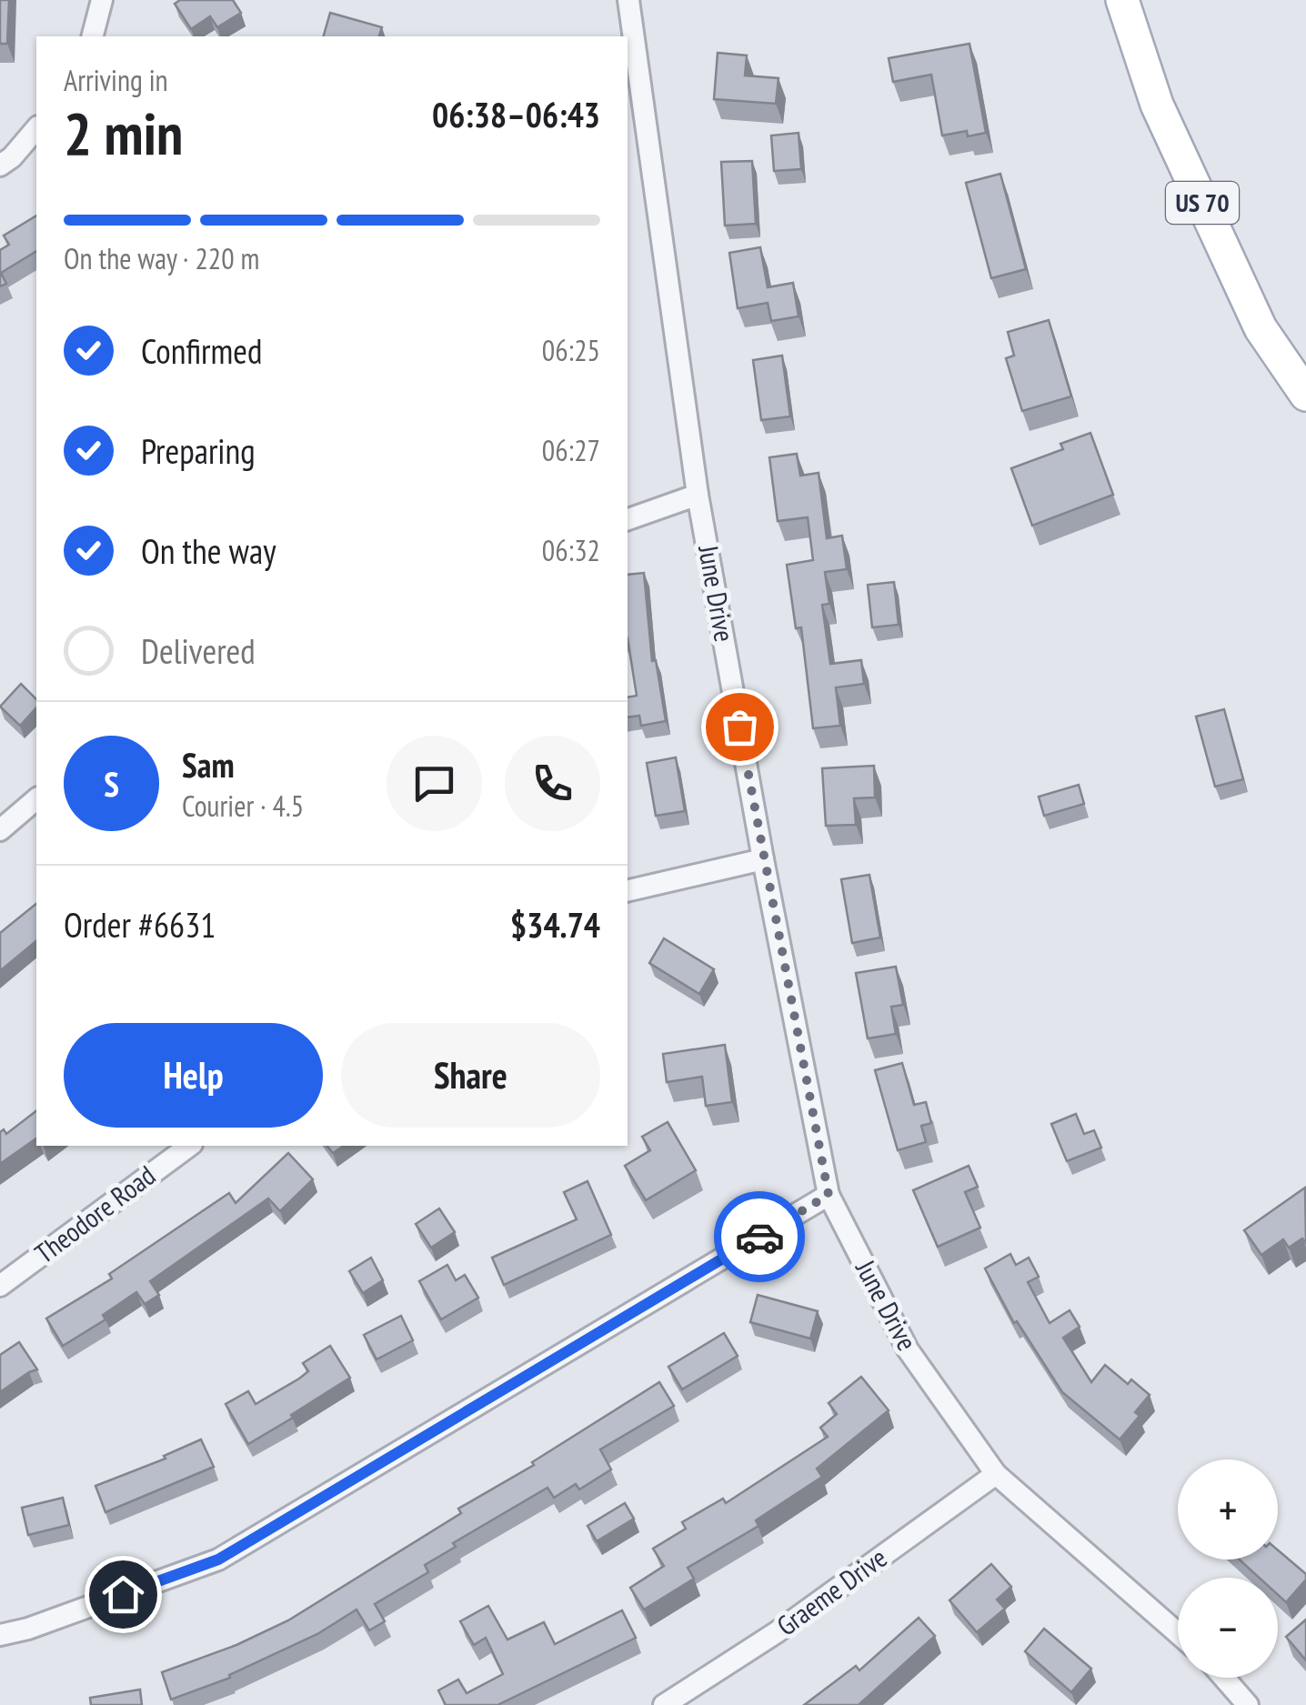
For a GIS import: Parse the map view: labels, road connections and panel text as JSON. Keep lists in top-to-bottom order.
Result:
{
  "streets": {
    "main road": ["US 70"],
    "street": ["June Drive", "Theodore Road", "Graeme Drive"]
  },
  "crossings": [
    ["June Drive", "Graeme Drive"]
  ],
  "page": {
    "heading": ["2 min", "Arriving in", "06:38–06:43"],
    "panel": [
      "Sam",
      "Courier · 4.5",
      "Order #6631",
      "$34.74"
    ],
    "bar": "On the way · 220 m",
    "list": [
      ["Confirmed", "06:25"],
      ["Preparing", "06:27"],
      ["On the way", "06:32"],
      "Delivered"
    ],
    "round": "S",
    "buttons": ["Help", "Share"],
    "map_buttons": ["+", "−"]
  }
}
